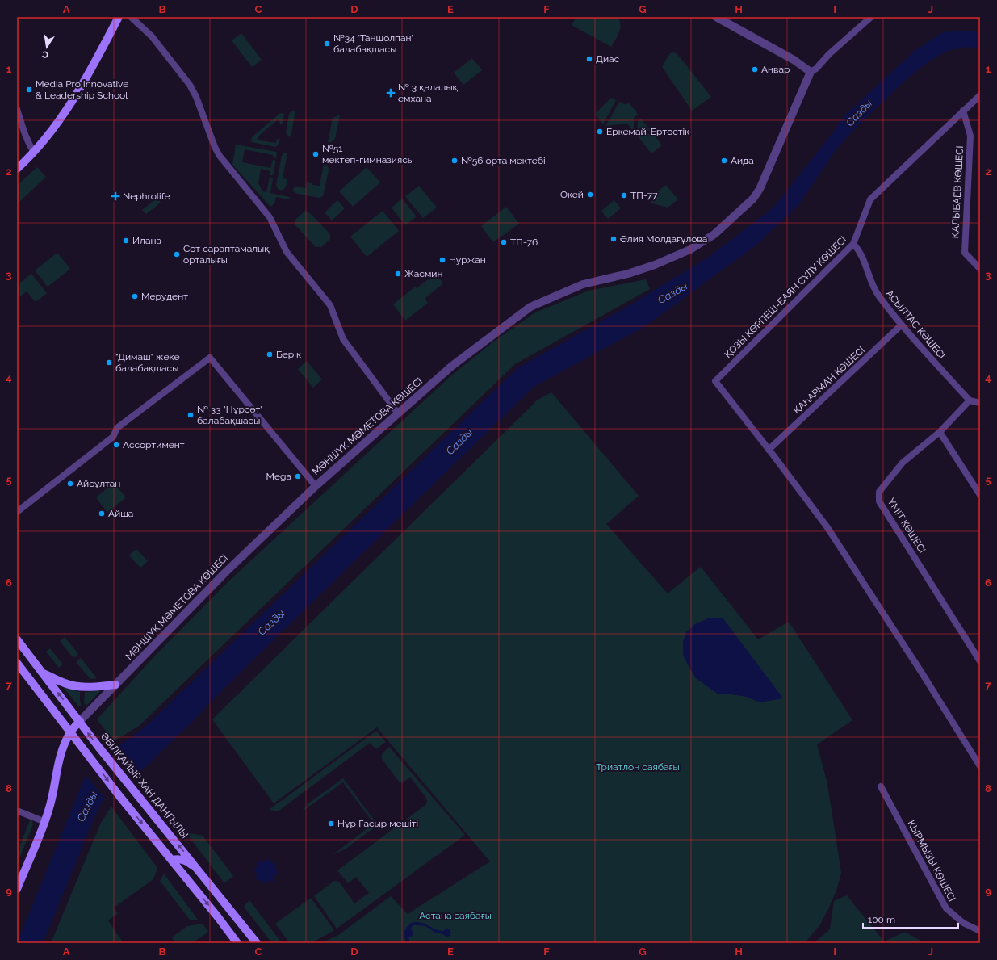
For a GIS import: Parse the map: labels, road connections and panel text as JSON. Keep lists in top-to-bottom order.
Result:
{
  "streets": {
    "main road": ["МӘНШҮК МӘМЕТОВА КӨШЕСІ", "ӘБІЛҚАЙЫР ХАН ДАҢҒЫЛЫ"],
    "street": [
      "ҚАЛЫБАЕВ КӨШЕСІ",
      "ҚОЗЫ КӨРПЕШ-БАЯН СҰЛУ КӨШЕСІ",
      "АСЫЛТАС КӨШЕСІ",
      "ҚАҺАРМАН КӨШЕСІ",
      "ҮМІТ КӨШЕСІ",
      "ҚЫРМЫЗЫ КӨШЕСІ"
    ]
  },
  "crossings": [
    ["ҚАЛЫБАЕВ КӨШЕСІ", "ҚОЗЫ КӨРПЕШ-БАЯН СҰЛУ КӨШЕСІ"],
    ["ҚОЗЫ КӨРПЕШ-БАЯН СҰЛУ КӨШЕСІ", "АСЫЛТАС КӨШЕСІ"],
    ["ҚОЗЫ КӨРПЕШ-БАЯН СҰЛУ КӨШЕСІ", "ҚАҺАРМАН КӨШЕСІ"],
    ["АСЫЛТАС КӨШЕСІ", "ҚАҺАРМАН КӨШЕСІ"],
    ["АСЫЛТАС КӨШЕСІ", "ҮМІТ КӨШЕСІ"],
    ["МӘНШҮК МӘМЕТОВА КӨШЕСІ", "ӘБІЛҚАЙЫР ХАН ДАҢҒЫЛЫ"]
  ],
  "water": ["Сазды"],
  "parks": ["Триатлон саябағы", "Астана саябағы"],
  "places": {
    "other": [
      "№34 \"Таншолпан\" балабақшасы",
      "Диас",
      "Анвар",
      "Media Pro Innovative & Leadership School",
      "Еркемай-Ертөстік",
      "№51 мектеп-гимназиясы",
      "№56 орта мектебі",
      "Аида",
      "Окей",
      "ТП-77",
      "Әлия Молдағұлова",
      "Илана",
      "ТП-76",
      "Сот сараптамалық орталығы",
      "Нуржан",
      "Жасмин",
      "Мерудент",
      "Берік",
      "\"Димаш\" жеке балабақшасы",
      "№ 33 \"Нұрсәт\" балабақшасы",
      "Ассортимент",
      "Mega",
      "Айсұлтан",
      "Айша",
      "Нұр Ғасыр мешіті"
    ],
    "health": ["№ 3 қалалық емхана", "Nephrolife"]
  },
  "scale_bar": "100 m",
  "north": "bottom",
  "grid": {
    "columns": [
      "A",
      "B",
      "C",
      "D",
      "E",
      "F",
      "G",
      "H",
      "I",
      "J"
    ],
    "rows": [
      "1",
      "2",
      "3",
      "4",
      "5",
      "6",
      "7",
      "8",
      "9"
    ]
  }
}
